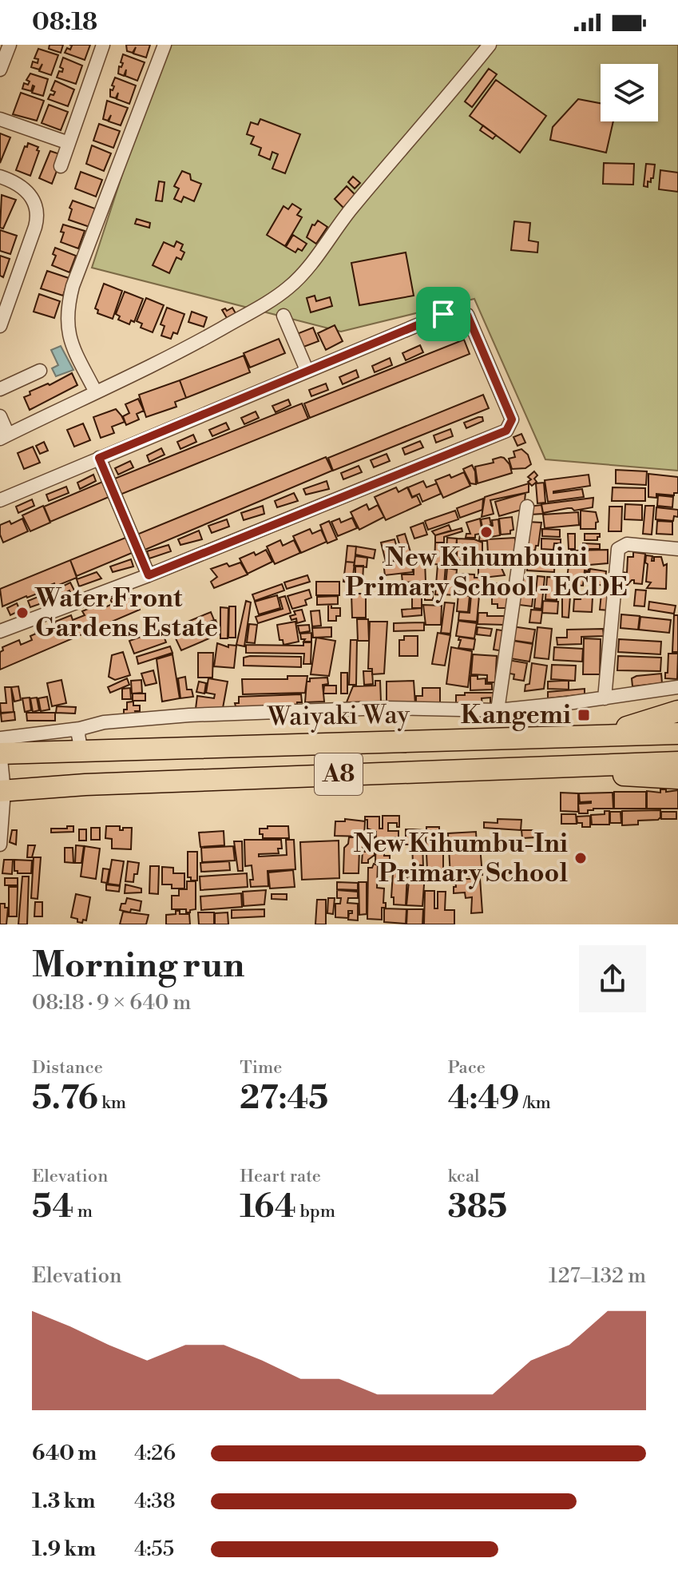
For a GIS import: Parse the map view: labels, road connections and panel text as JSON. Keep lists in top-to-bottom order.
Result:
{
  "streets": {
    "highway": ["Waiyaki Way", "A8"]
  },
  "places": {
    "other": ["New Kihumbuini Primary School - ECDE", "Water Front Gardens Estate", "New Kihumbu-Ini Primary School"],
    "transit": ["Kangemi"]
  },
  "page": {
    "status": "08:18",
    "heading": ["Morning run", "08:18 · 9 × 640 m"],
    "stats": [
      ["Distance", "5.76 km"],
      ["Time", "27:45"],
      ["Pace", "4:49 /km"],
      ["Elevation", "54 m"],
      ["Heart rate", "164 bpm"],
      ["kcal", "385"]
    ],
    "chart": ["Elevation", "127–132 m"],
    "list": [
      {
        "name": "640 m",
        "note": "4:26"
      },
      {
        "name": "1.3 km",
        "note": "4:38"
      },
      {
        "name": "1.9 km",
        "note": "4:55"
      }
    ]
  }
}
